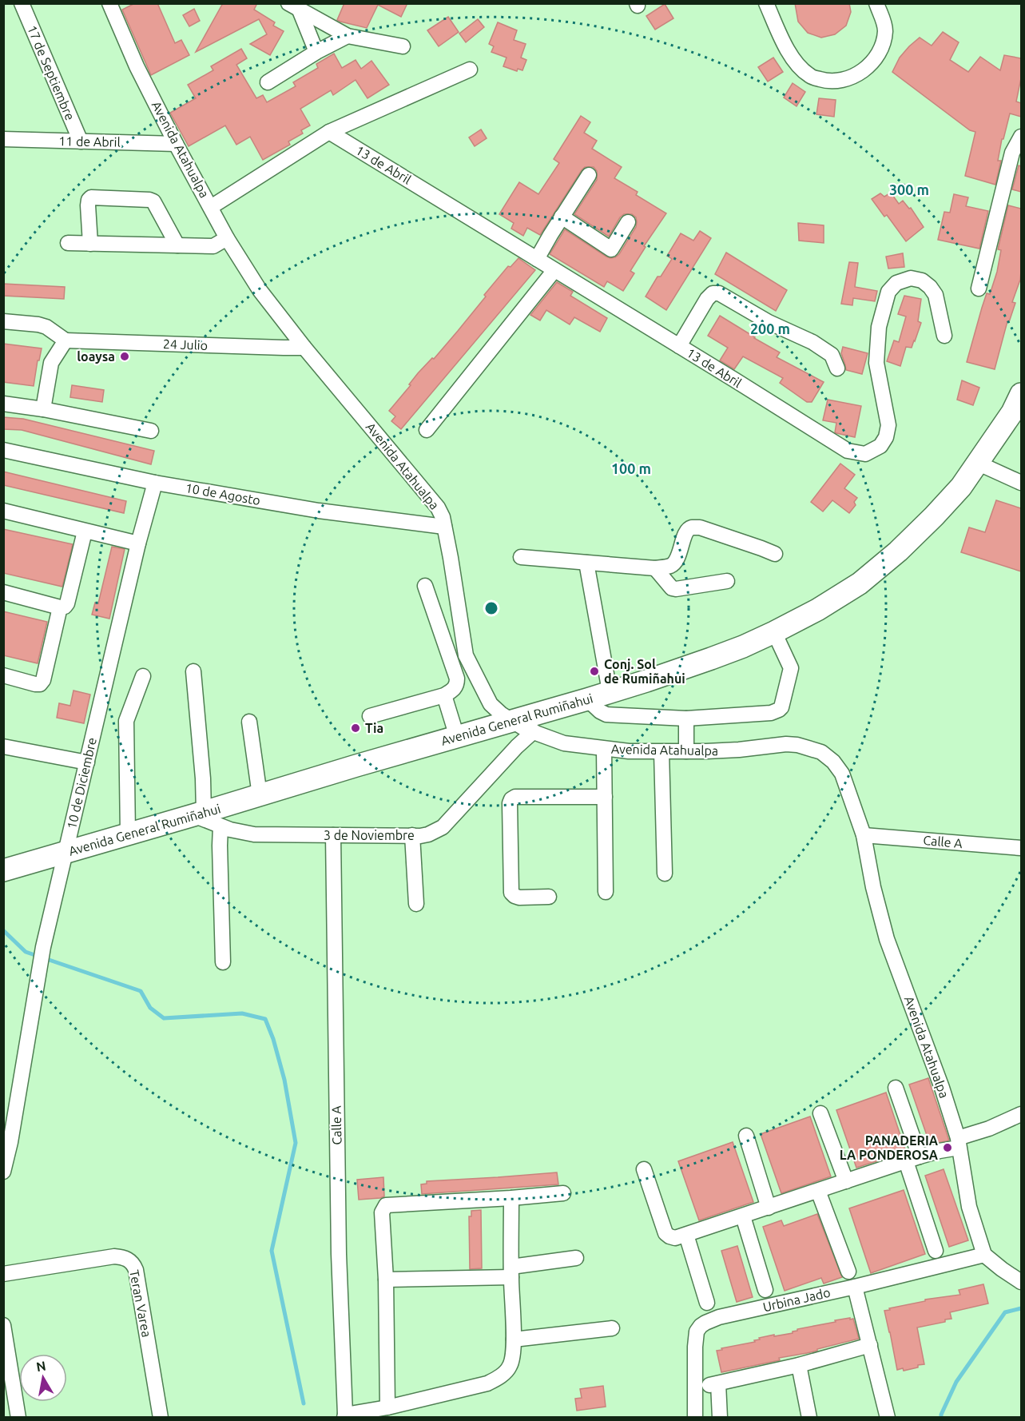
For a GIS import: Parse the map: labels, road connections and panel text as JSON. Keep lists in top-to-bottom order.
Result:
{
  "streets": {
    "highway": ["Avenida General Rumiñahui"],
    "street": [
      "17 de Septiembre",
      "11 de Abril",
      "Avenida Atahualpa",
      "13 de Abril",
      "24 Julio",
      "10 de Agosto",
      "10 de Diciembre",
      "3 de Noviembre",
      "Calle A",
      "Urbina Jado",
      "Teran Varea"
    ]
  },
  "crossings": [
    ["17 de Septiembre", "11 de Abril"],
    ["11 de Abril", "Avenida Atahualpa"],
    ["Avenida Atahualpa", "24 Julio"],
    ["Avenida Atahualpa", "10 de Agosto"],
    ["Avenida Atahualpa", "Avenida General Rumiñahui"],
    ["Avenida Atahualpa", "3 de Noviembre"],
    ["Avenida Atahualpa", "Calle A"],
    ["Avenida Atahualpa", "Urbina Jado"],
    ["10 de Agosto", "10 de Diciembre"],
    ["Avenida General Rumiñahui", "10 de Diciembre"],
    ["Avenida General Rumiñahui", "3 de Noviembre"],
    ["3 de Noviembre", "Calle A"]
  ],
  "places": [
    "loaysa",
    "Conj. Sol de Rumiñahui",
    "Tia",
    "PANADERIA LA PONDEROSA"
  ],
  "north": "top",
  "rings": ["300 m", "200 m", "100 m"]
}
